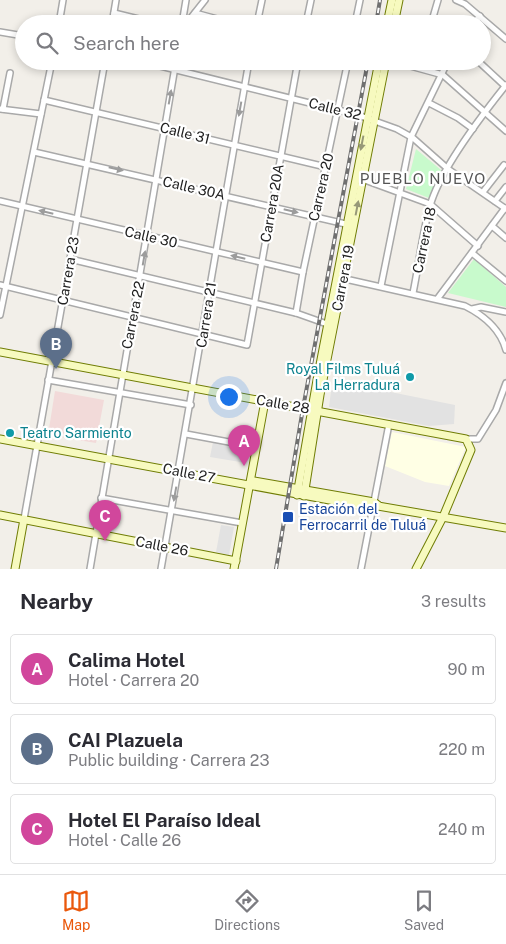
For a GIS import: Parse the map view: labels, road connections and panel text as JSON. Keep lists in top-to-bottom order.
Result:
{
  "streets": {
    "main road": [
      "Carrera 23",
      "Carrera 19",
      "Calle 28",
      "Calle 27",
      "Calle 26"
    ],
    "street": [
      "Calle 32",
      "Calle 31",
      "Carrera 20",
      "Calle 30A",
      "Carrera 20A",
      "Calle 30",
      "Carrera 18",
      "Carrera 22",
      "Carrera 21"
    ]
  },
  "crossings": [
    ["Calle 32", "Carrera 20"],
    ["Calle 32", "Carrera 20A"],
    ["Calle 32", "Carrera 18"],
    ["Calle 32", "Carrera 19"],
    ["Calle 32", "Carrera 22"],
    ["Calle 32", "Carrera 21"],
    ["Calle 31", "Carrera 20"],
    ["Calle 31", "Carrera 20A"],
    ["Calle 31", "Carrera 23"],
    ["Calle 31", "Carrera 22"],
    ["Calle 31", "Carrera 21"],
    ["Carrera 20", "Calle 30A"],
    ["Carrera 20", "Calle 30"],
    ["Calle 30A", "Carrera 20A"],
    ["Calle 30A", "Carrera 23"],
    ["Calle 30A", "Carrera 19"],
    ["Calle 30A", "Carrera 22"],
    ["Calle 30A", "Carrera 21"],
    ["Carrera 20A", "Calle 30"],
    ["Carrera 20A", "Carrera 21"],
    ["Calle 30", "Carrera 23"],
    ["Calle 30", "Carrera 22"],
    ["Calle 30", "Carrera 21"],
    ["Carrera 23", "Calle 28"],
    ["Carrera 23", "Calle 27"],
    ["Carrera 23", "Calle 26"],
    ["Carrera 19", "Calle 28"],
    ["Carrera 19", "Calle 27"],
    ["Carrera 22", "Calle 28"],
    ["Carrera 22", "Calle 27"],
    ["Carrera 22", "Calle 26"],
    ["Carrera 21", "Calle 28"],
    ["Carrera 21", "Calle 27"],
    ["Carrera 21", "Calle 26"]
  ],
  "one_way": ["Calle 30A"],
  "districts": ["PUEBLO NUEVO"],
  "places": {
    "other": ["Royal Films Tuluá La Herradura", "Teatro Sarmiento"],
    "transit": ["Estación del Ferrocarril de Tuluá"]
  },
  "page": {
    "search": "Search here",
    "pins": ["B", "A", "C"],
    "heading": ["Nearby", "3 results"],
    "list": [
      {
        "mark": "A",
        "name": "Calima Hotel",
        "note": "Hotel · Carrera 20",
        "value": "90 m"
      },
      {
        "mark": "B",
        "name": "CAI Plazuela",
        "note": "Public building · Carrera 23",
        "value": "220 m"
      },
      {
        "mark": "C",
        "name": "Hotel El Paraíso Ideal",
        "note": "Hotel · Calle 26",
        "value": "240 m"
      }
    ],
    "nav": ["Map", "Directions", "Saved"]
  }
}
